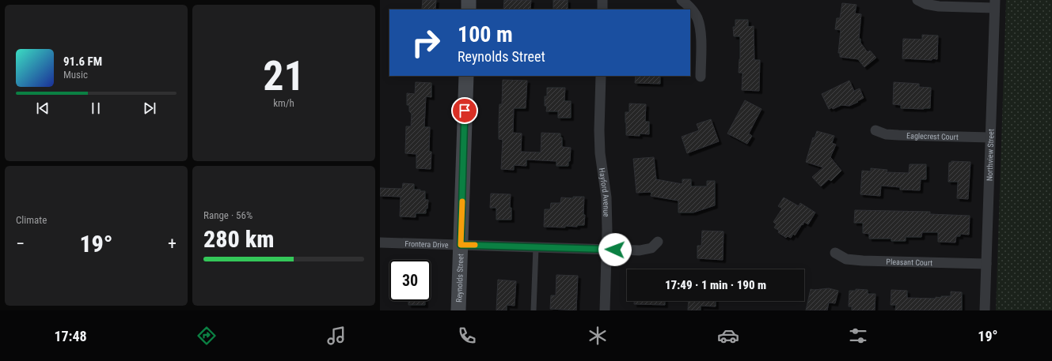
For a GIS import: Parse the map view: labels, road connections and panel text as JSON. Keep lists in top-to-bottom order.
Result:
{
  "streets": {
    "street": [
      "Eaglecrest Court",
      "Northview Street",
      "Hayford Avenue",
      "Frontera Drive",
      "Pleasant Court",
      "Reynolds Street"
    ]
  },
  "crossings": [
    ["Eaglecrest Court", "Northview Street"],
    ["Northview Street", "Pleasant Court"],
    ["Hayford Avenue", "Frontera Drive"],
    ["Frontera Drive", "Reynolds Street"]
  ],
  "page": {
    "tile": [
      ["21", "km/h"],
      "Climate",
      ["Range · 56%", "280 km"]
    ],
    "turn": ["100 m", "Reynolds Street"],
    "song": ["91.6 FM", "Music"],
    "heat": ["−", "19°", "+"],
    "limit": "30",
    "trip": "17:49 · 1 min · 190 m",
    "tabs": ["17:48", "19°"]
  }
}
